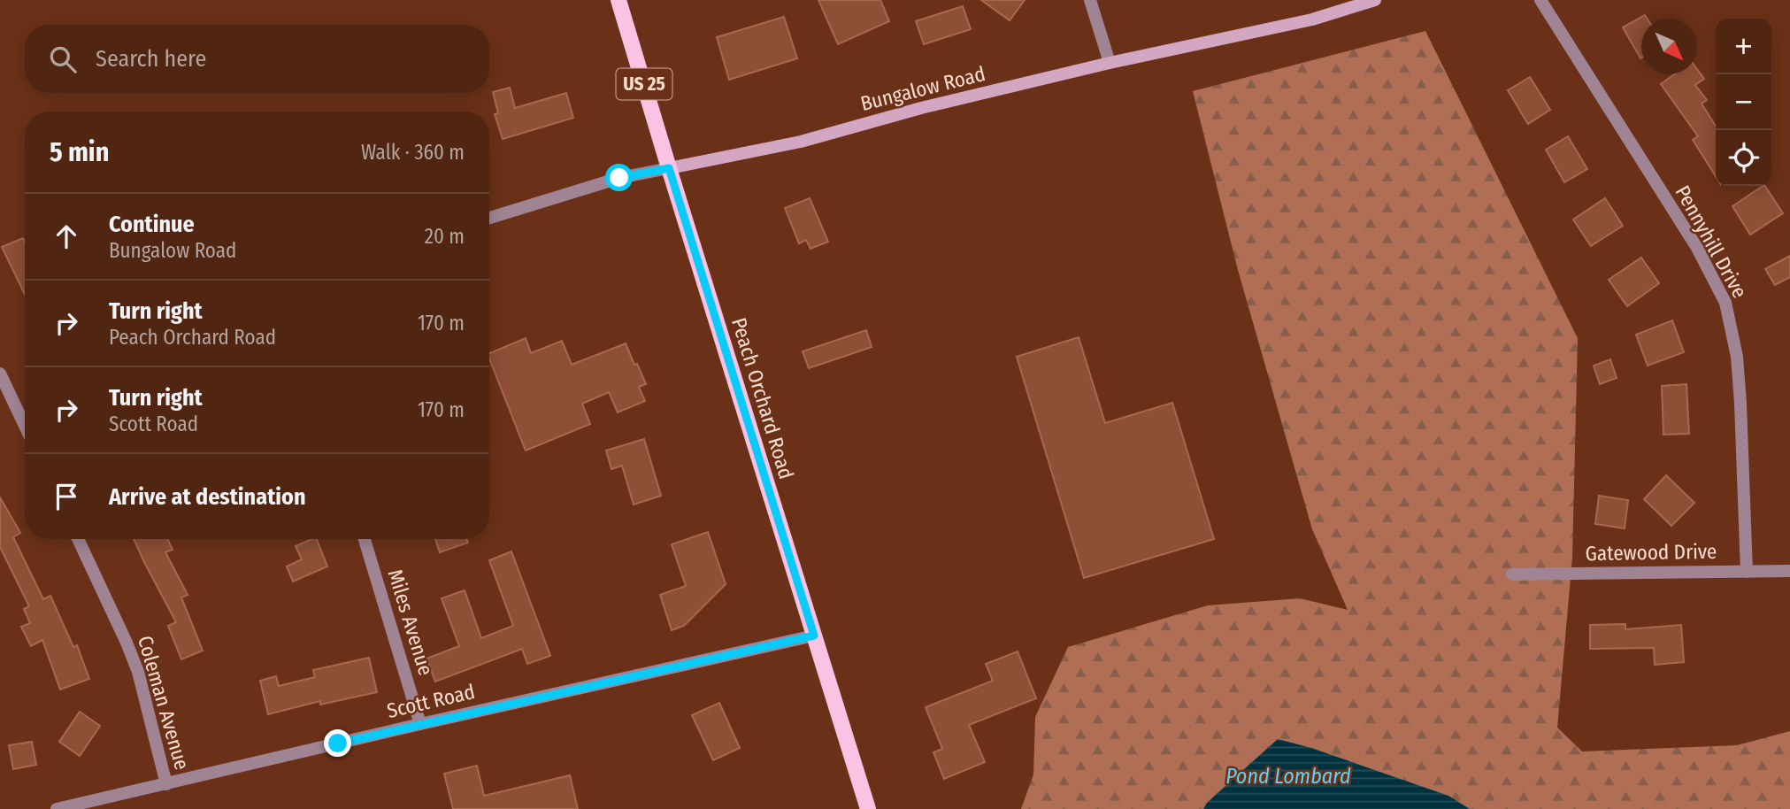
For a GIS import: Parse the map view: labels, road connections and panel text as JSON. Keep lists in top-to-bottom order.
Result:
{
  "streets": {
    "main road": ["US 25", "Peach Orchard Road"],
    "street": [
      "Bungalow Road",
      "Pennyhill Drive",
      "Gatewood Drive",
      "Miles Avenue",
      "Scott Road",
      "Coleman Avenue"
    ]
  },
  "crossings": [
    ["Bungalow Road", "Peach Orchard Road"],
    ["Pennyhill Drive", "Gatewood Drive"],
    ["Peach Orchard Road", "Scott Road"],
    ["Miles Avenue", "Scott Road"],
    ["Scott Road", "Coleman Avenue"]
  ],
  "water": ["Pond Lombard"],
  "north": "bottom right",
  "page": {
    "map_buttons": ["+", "−"],
    "search": "Search here",
    "heading": ["5 min", "Walk · 360 m"],
    "list": [
      ["Continue", "Bungalow Road", "20 m"],
      ["Turn right", "Peach Orchard Road", "170 m"],
      ["Turn right", "Scott Road", "170 m"],
      "Arrive at destination"
    ]
  }
}
